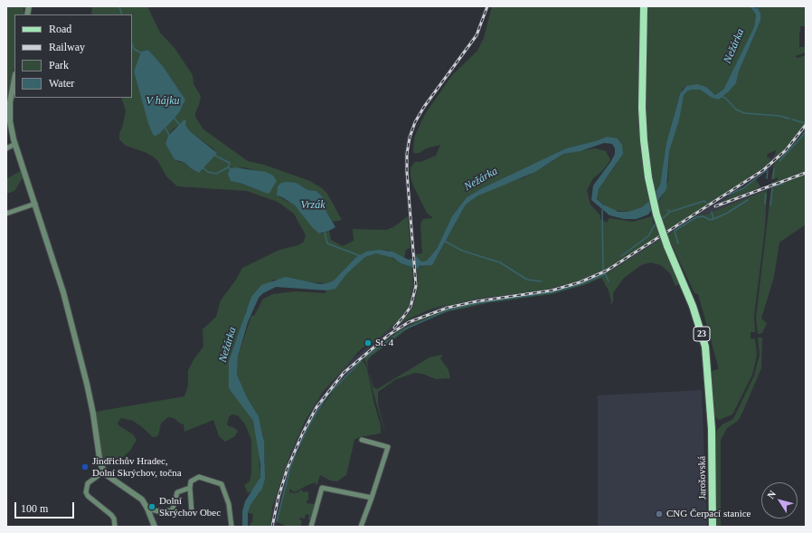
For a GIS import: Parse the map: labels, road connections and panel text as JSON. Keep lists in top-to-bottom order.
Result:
{
  "streets": {
    "main road": ["23", "Jarošovská"]
  },
  "water": ["Nežárka", "V hájku", "Vrzák"],
  "places": [
    "St. 4",
    "Jindřichův Hradec, Dolní Skrýchov, točna",
    "Dolní Skrýchov Obec",
    "CNG Čerpací stanice"
  ],
  "legend": [
    "Road",
    "Railway",
    "Park",
    "Water"
  ],
  "scale_bar": "100 m",
  "north": "top left"
}
